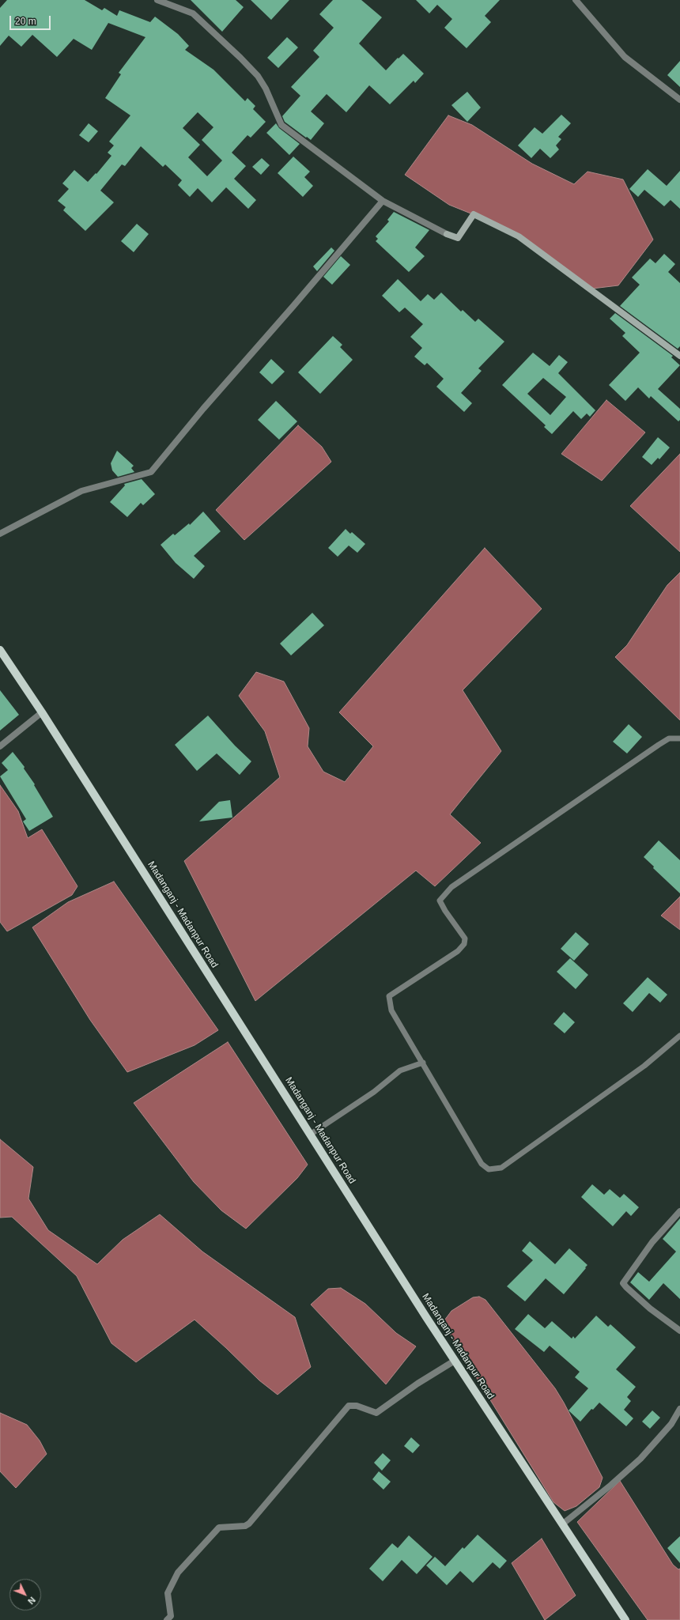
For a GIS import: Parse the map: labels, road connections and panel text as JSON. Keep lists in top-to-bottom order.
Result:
{
  "streets": {
    "main road": ["Madanganj - Madanpur Road"]
  },
  "scale_bar": "20 m",
  "north": "bottom right"
}
